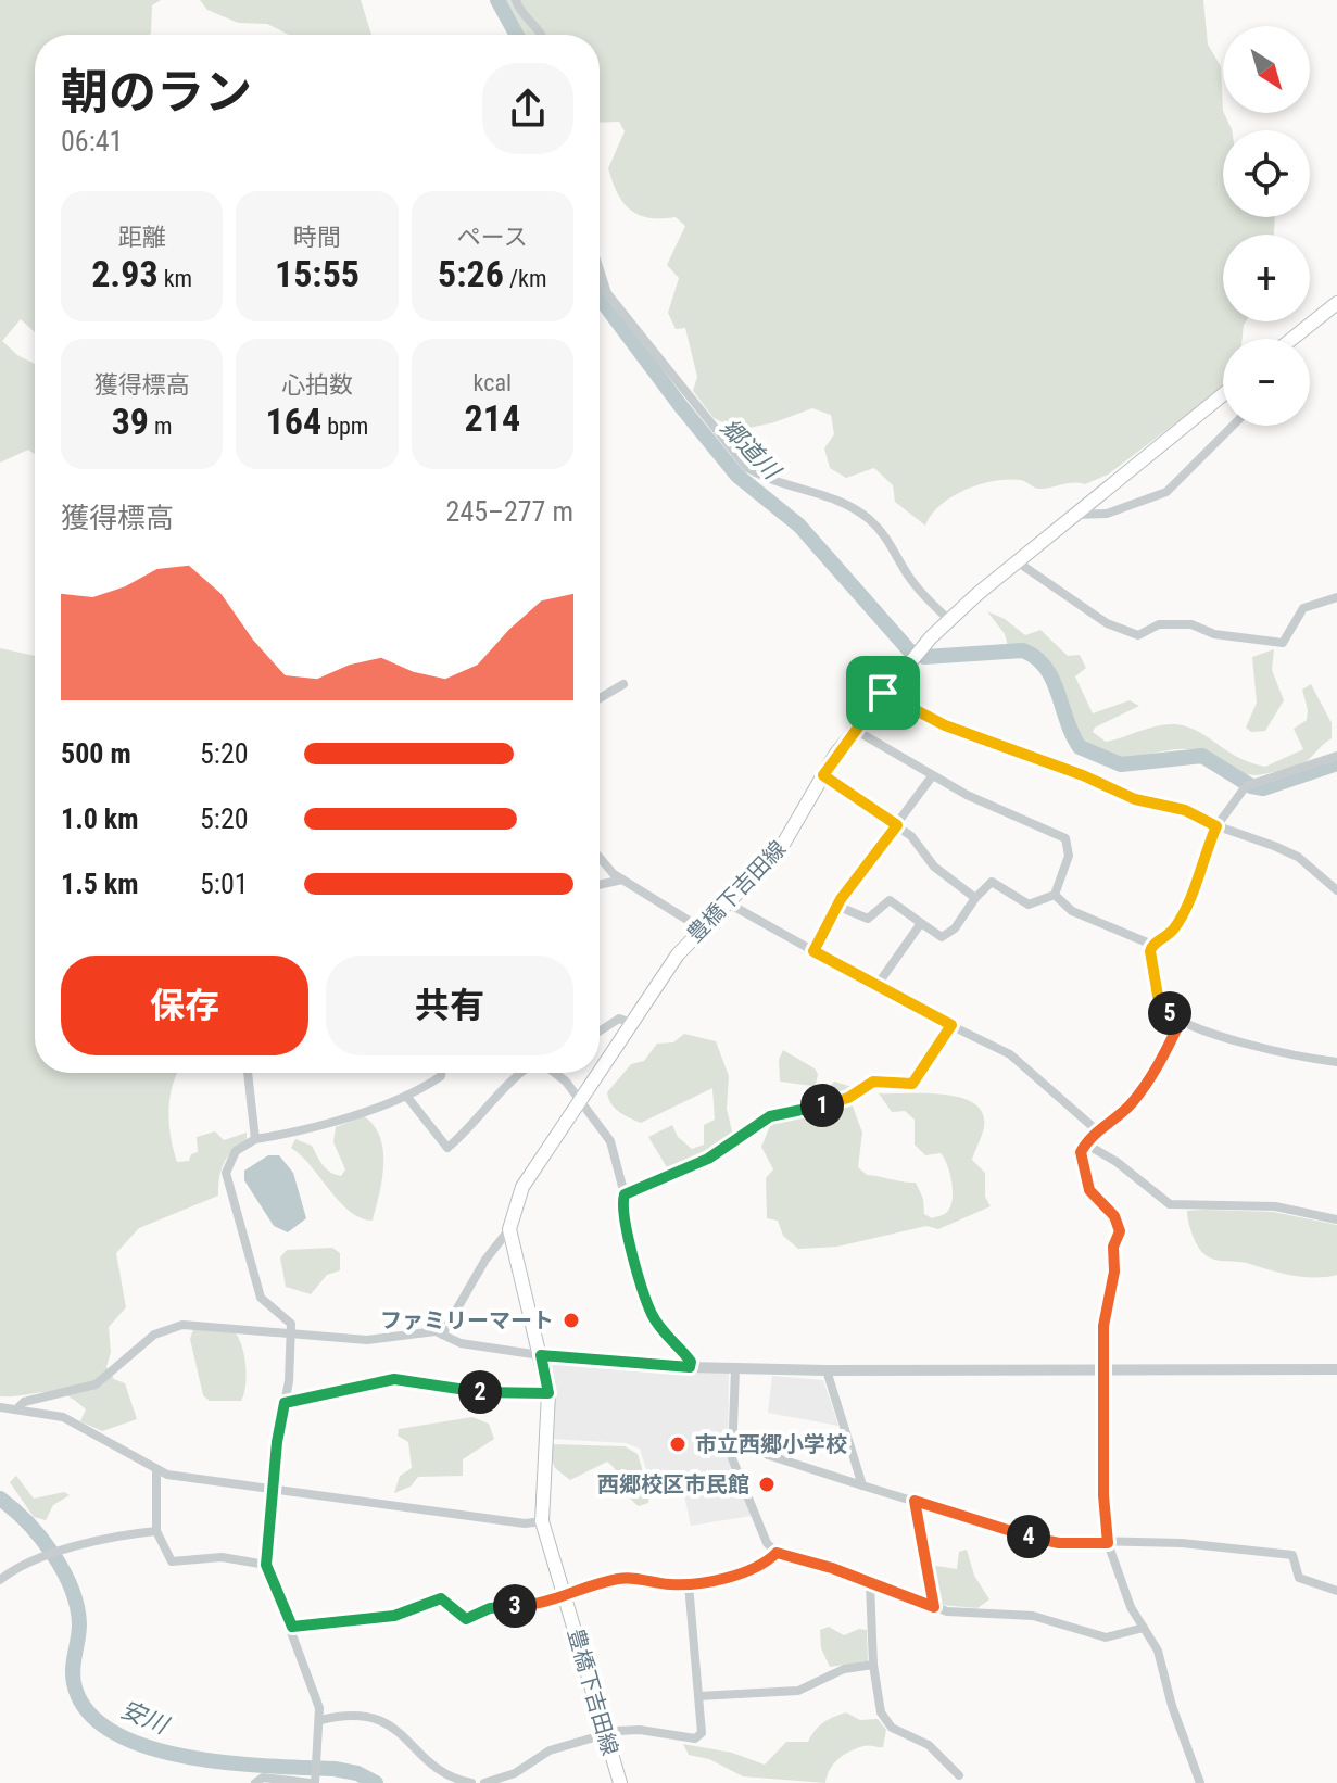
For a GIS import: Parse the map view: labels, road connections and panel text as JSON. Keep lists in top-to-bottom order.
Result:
{
  "streets": {
    "main road": ["豊橋下吉田線"]
  },
  "water": ["郷道川", "安川"],
  "places": ["ファミリーマート", "市立西郷小学校", "西郷校区市民館"],
  "north": "bottom right",
  "page": {
    "map_buttons": ["+", "−"],
    "heading": ["朝のラン", "06:41"],
    "stats": [
      ["距離", "2.93 km"],
      ["時間", "15:55"],
      ["ペース", "5:26 /km"],
      ["獲得標高", "39 m"],
      ["心拍数", "164 bpm"],
      ["kcal", "214"]
    ],
    "chart": ["獲得標高", "245–277 m"],
    "list": [
      {
        "name": "500 m",
        "note": "5:20"
      },
      {
        "name": "1.0 km",
        "note": "5:20"
      },
      {
        "name": "1.5 km",
        "note": "5:01"
      }
    ],
    "buttons": ["保存", "共有"],
    "pins": [
      "5",
      "1",
      "2",
      "4",
      "3"
    ]
  }
}
